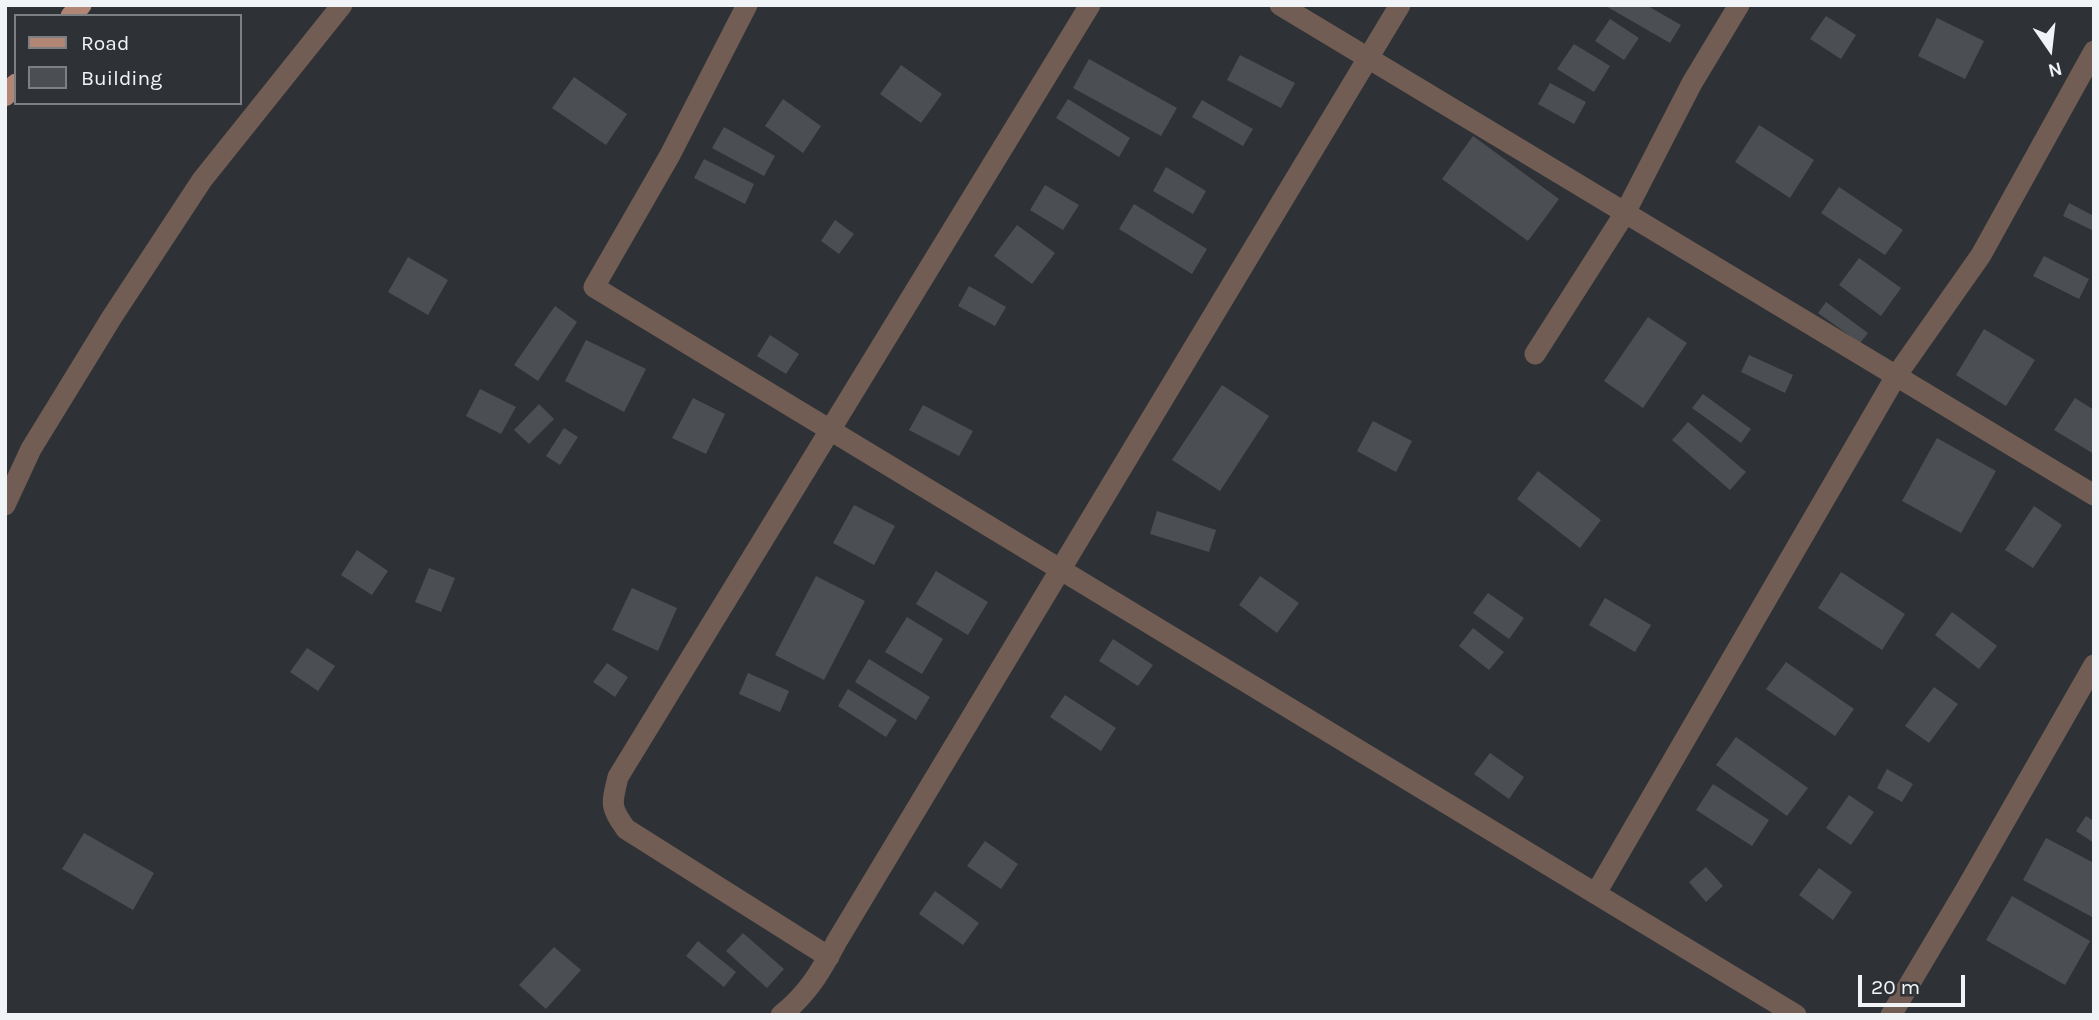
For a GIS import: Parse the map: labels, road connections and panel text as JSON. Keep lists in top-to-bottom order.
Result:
{
  "legend": ["Road", "Building"],
  "scale_bar": "20 m",
  "north": "bottom"
}
